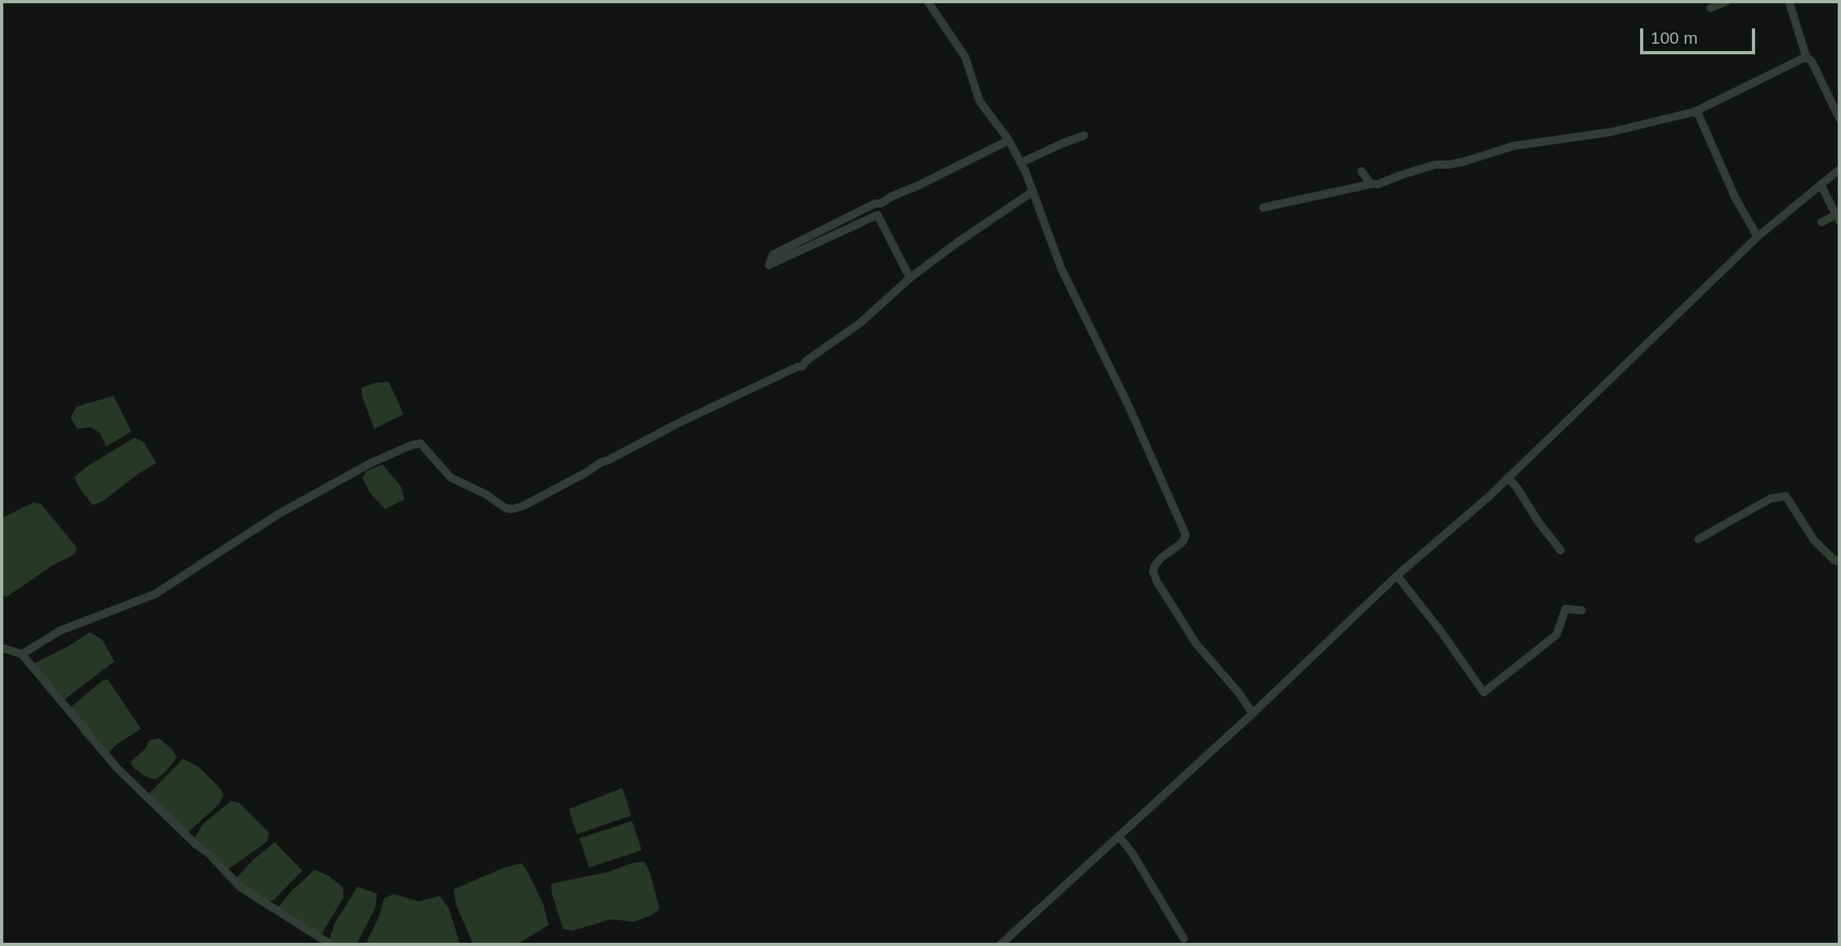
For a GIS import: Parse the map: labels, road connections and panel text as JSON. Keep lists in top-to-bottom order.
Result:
{
  "scale_bar": "100 m"
}
